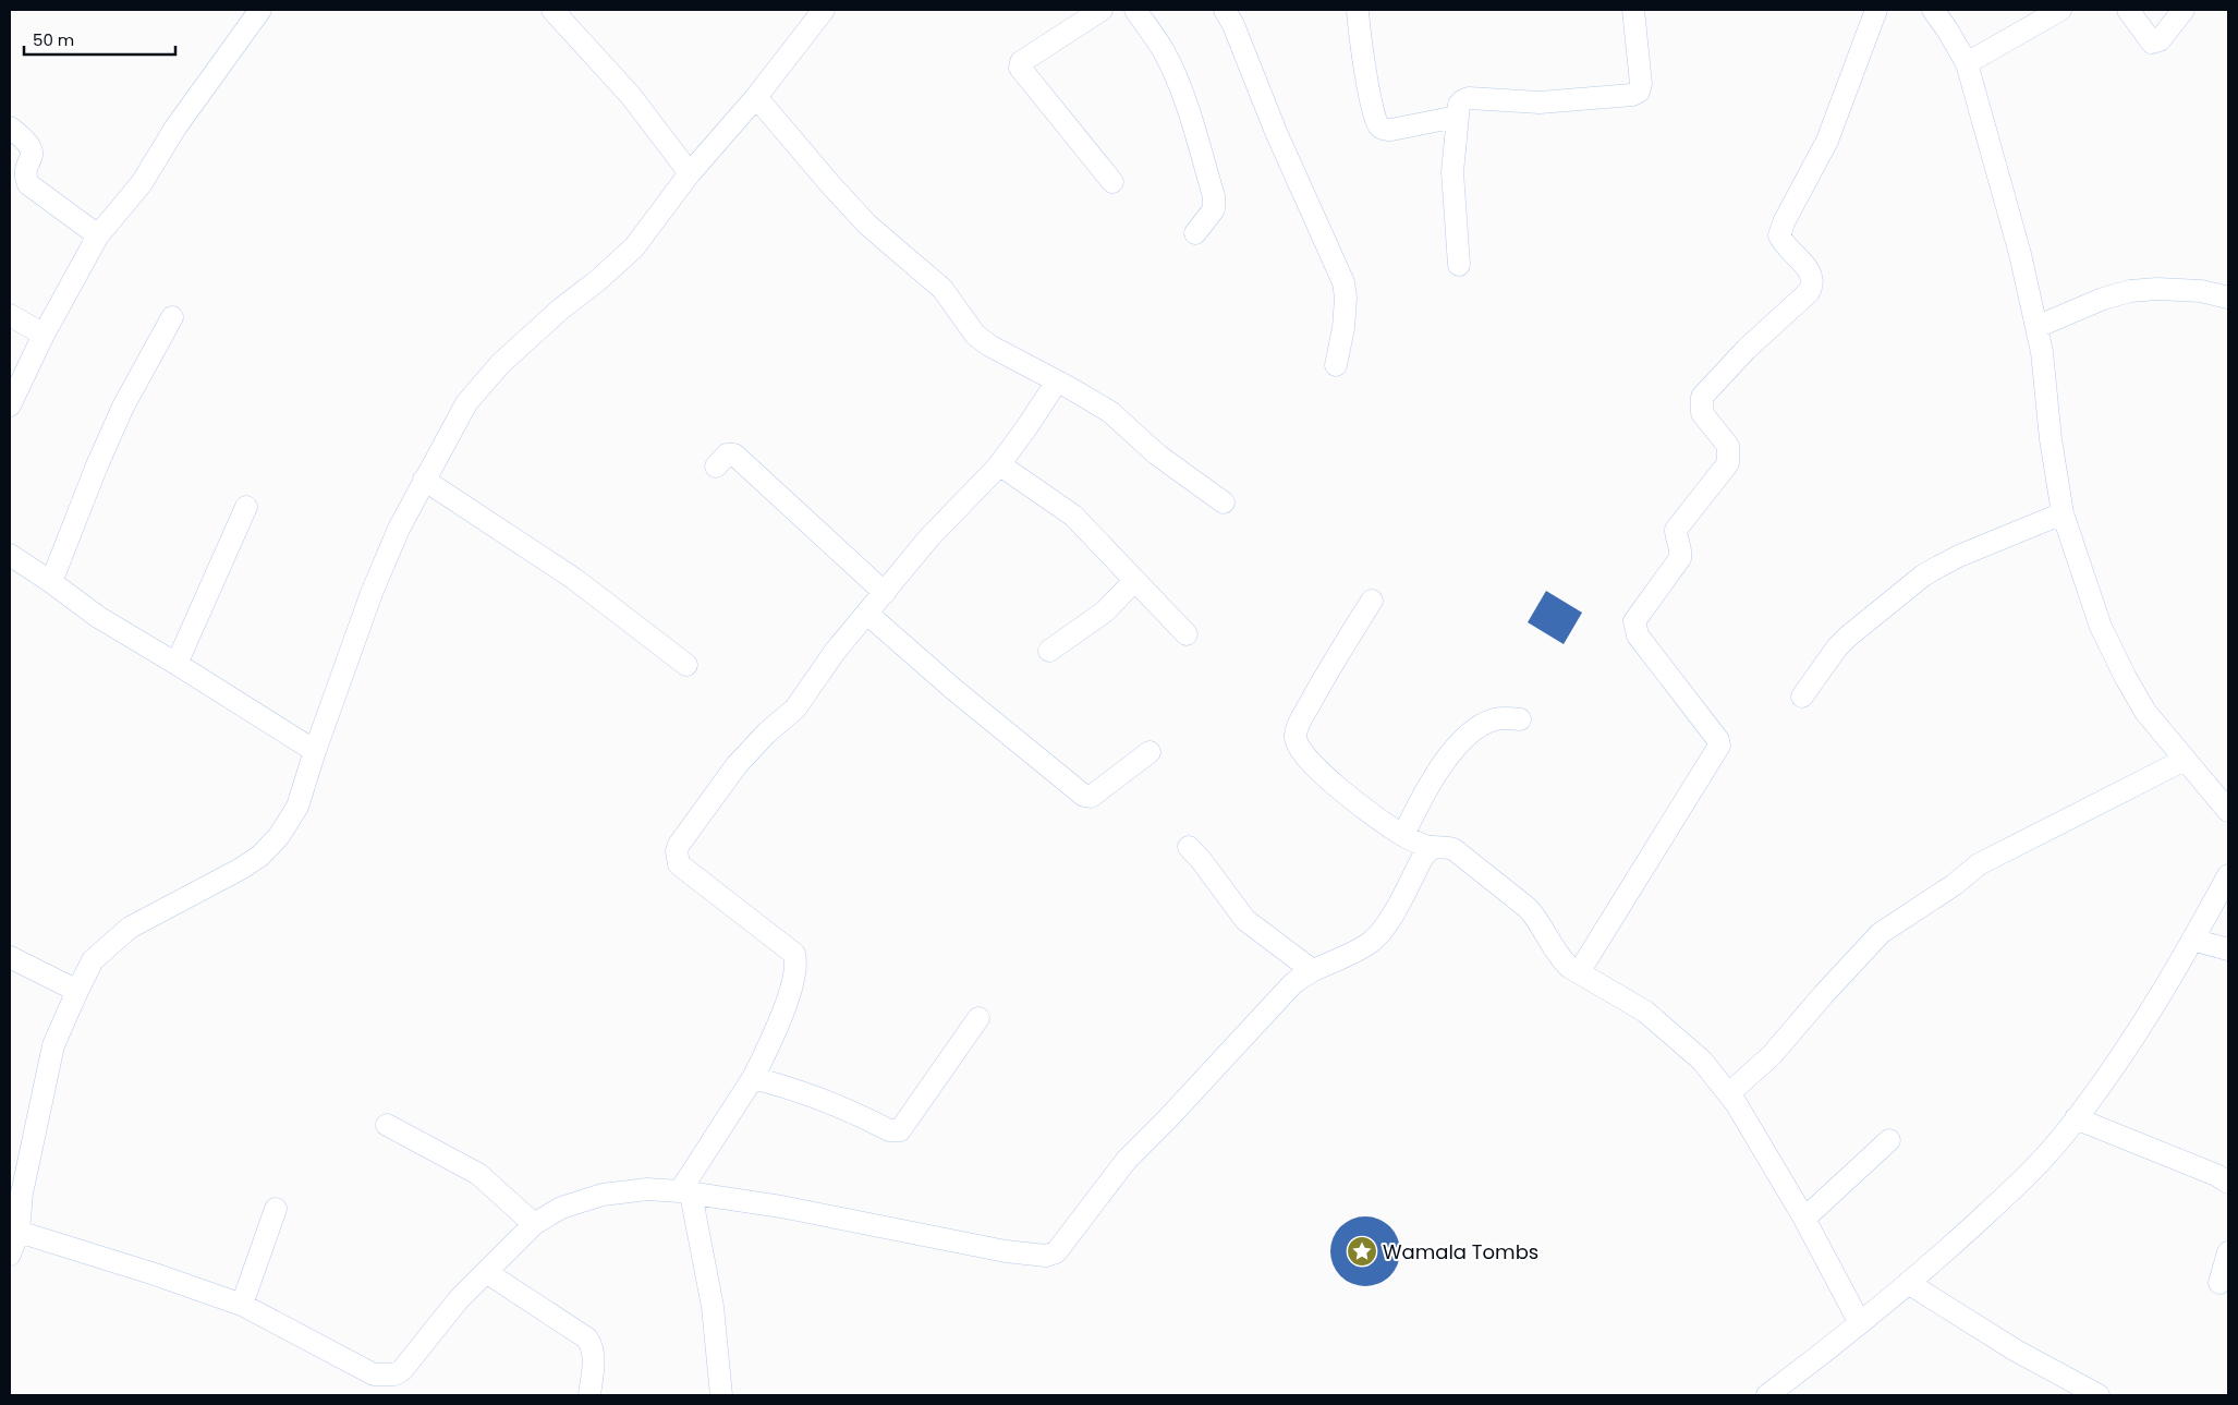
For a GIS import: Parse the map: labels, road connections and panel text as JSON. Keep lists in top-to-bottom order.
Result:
{
  "places": {
    "place": ["Wamala Tombs"]
  },
  "scale_bar": "50 m"
}
